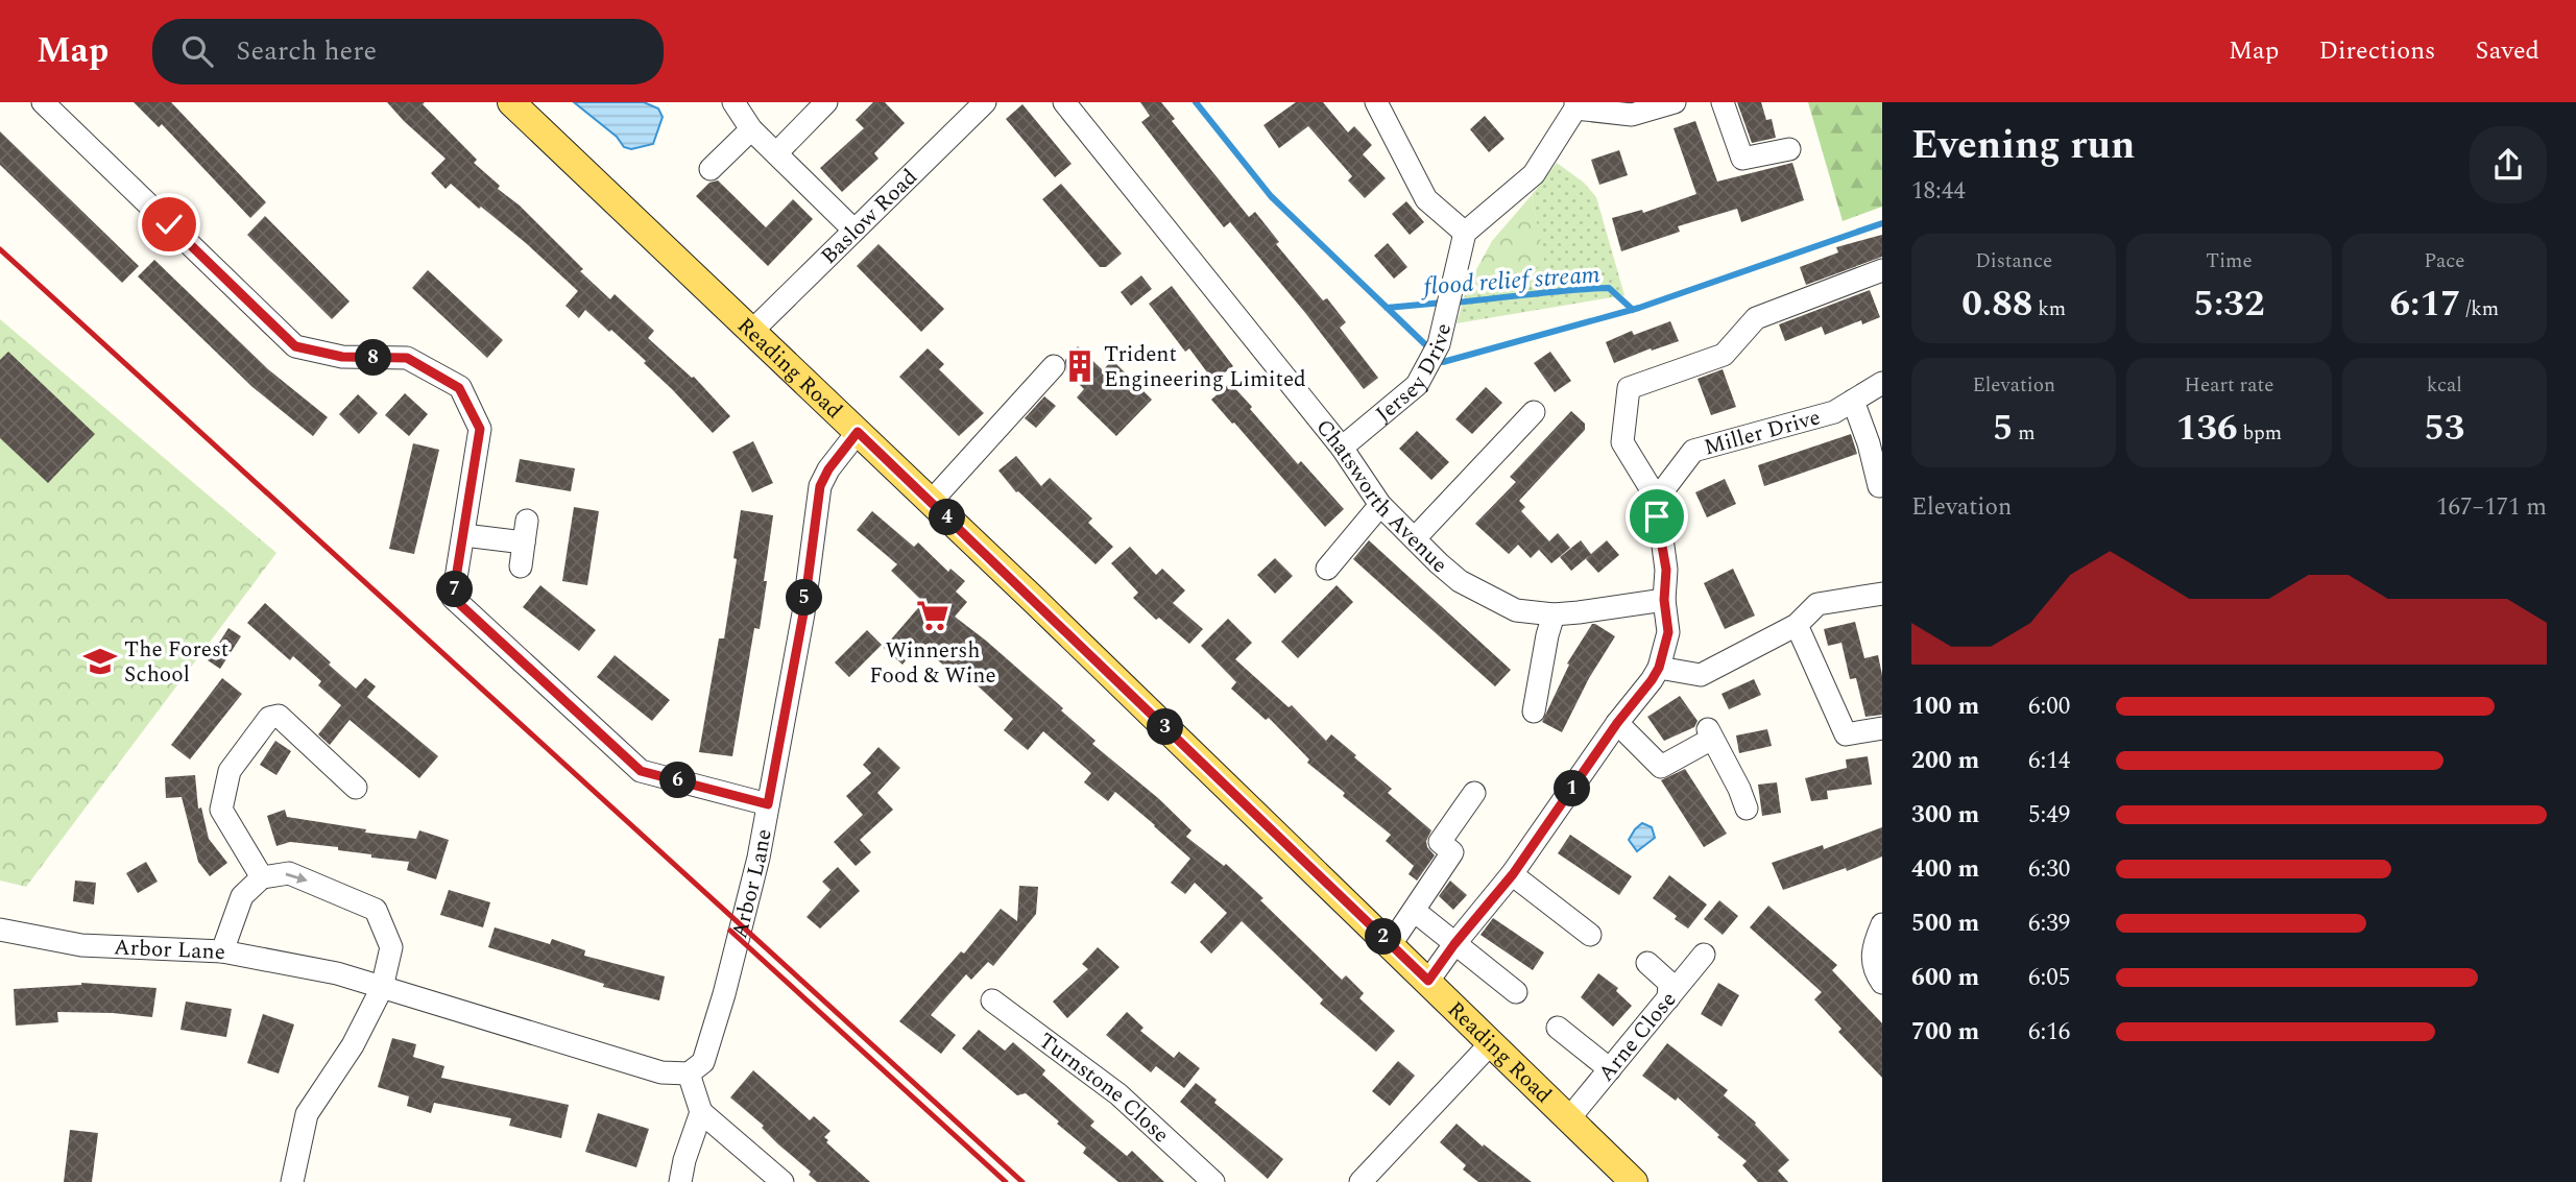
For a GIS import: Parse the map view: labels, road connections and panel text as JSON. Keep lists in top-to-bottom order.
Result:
{
  "streets": {
    "main road": ["Reading Road"],
    "street": [
      "Baslow Road",
      "Jersey Drive",
      "Miller Drive",
      "Chatsworth Avenue",
      "Arbor Lane",
      "Arne Close",
      "Turnstone Close"
    ]
  },
  "crossings": [
    ["Baslow Road", "Reading Road"],
    ["Reading Road", "Arbor Lane"],
    ["Reading Road", "Arne Close"],
    ["Jersey Drive", "Chatsworth Avenue"]
  ],
  "water": ["flood relief stream"],
  "places": {
    "building": ["Trident Engineering Limited"],
    "supermarket": ["Winnersh Food & Wine"],
    "school or university": ["The Forest School"]
  },
  "page": {
    "header": "Map",
    "search": "Search here",
    "nav": ["Map", "Directions", "Saved"],
    "heading": ["Evening run", "18:44"],
    "stats": [
      ["Distance", "0.88 km"],
      ["Time", "5:32"],
      ["Pace", "6:17 /km"],
      ["Elevation", "5 m"],
      ["Heart rate", "136 bpm"],
      ["kcal", "53"]
    ],
    "pins": [
      "8",
      "4",
      "7",
      "5",
      "3",
      "6",
      "1",
      "2"
    ],
    "chart": ["Elevation", "167–171 m"],
    "list": [
      {
        "name": "100 m",
        "note": "6:00"
      },
      {
        "name": "200 m",
        "note": "6:14"
      },
      {
        "name": "300 m",
        "note": "5:49"
      },
      {
        "name": "400 m",
        "note": "6:30"
      },
      {
        "name": "500 m",
        "note": "6:39"
      },
      {
        "name": "600 m",
        "note": "6:05"
      },
      {
        "name": "700 m",
        "note": "6:16"
      }
    ]
  }
}
